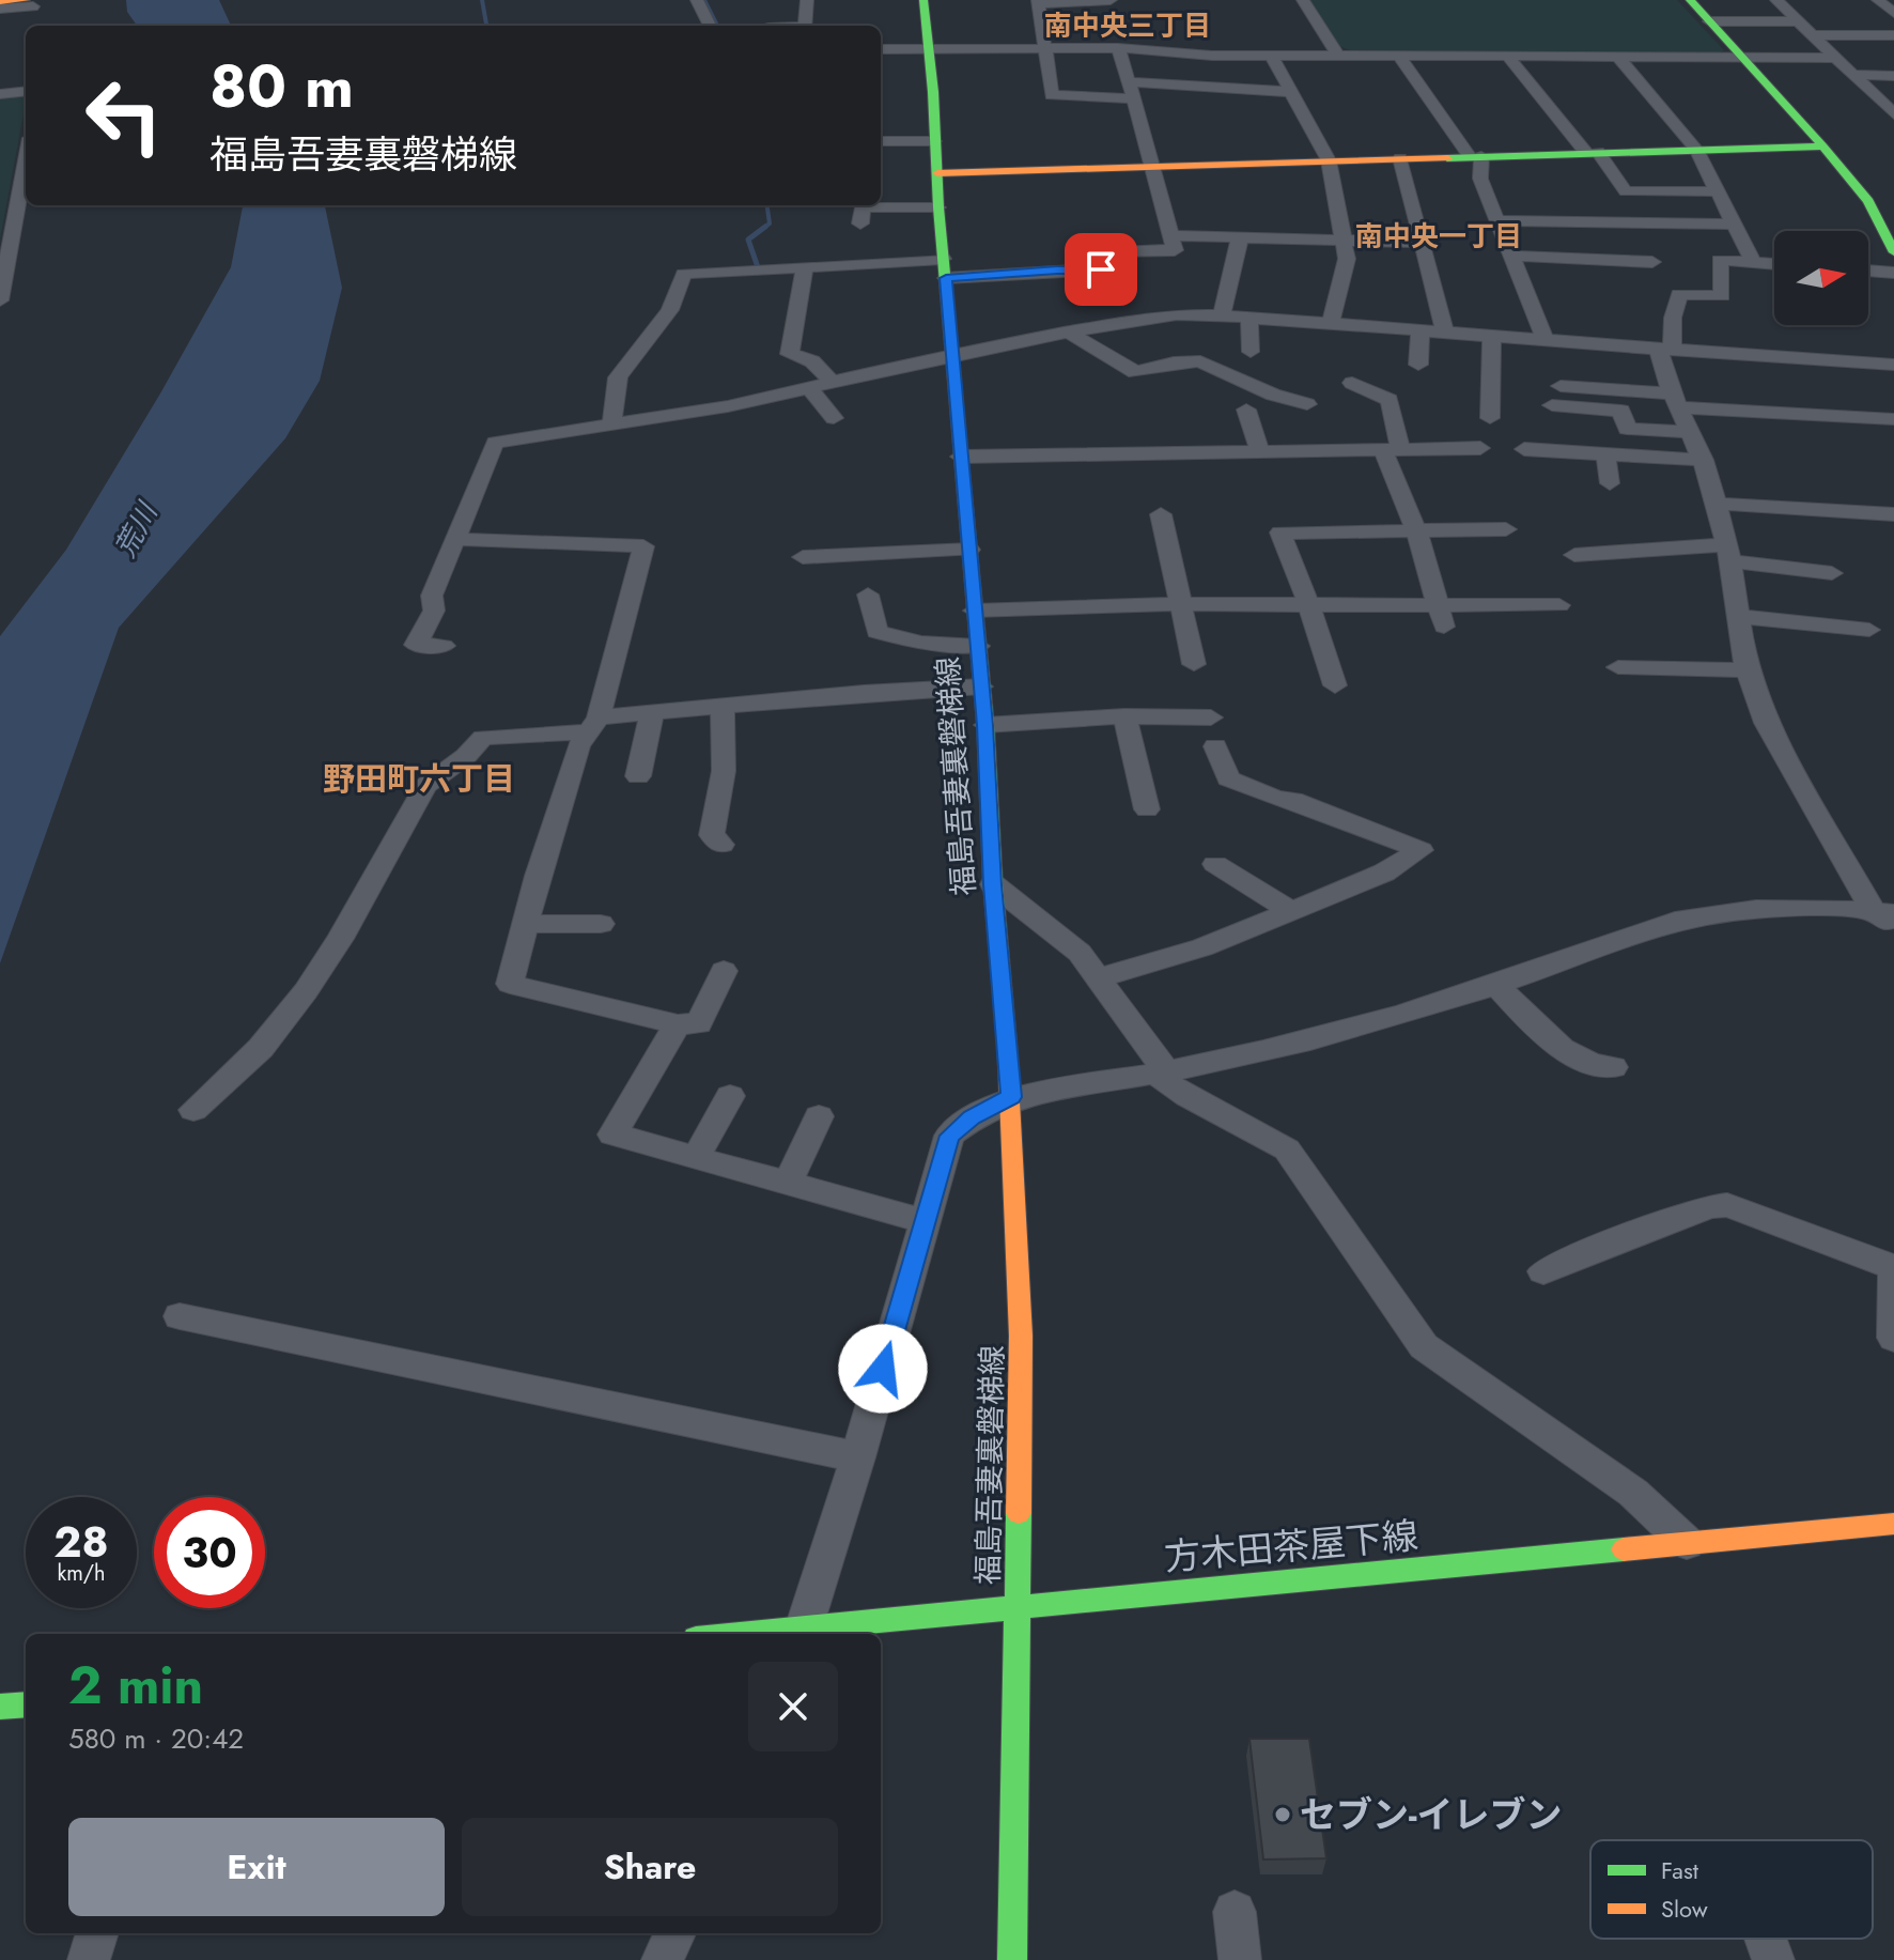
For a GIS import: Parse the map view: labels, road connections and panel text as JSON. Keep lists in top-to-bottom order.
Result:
{
  "streets": {
    "main road": ["福島吾妻裏磐梯線", "方木田茶屋下線"]
  },
  "crossings": [
    ["福島吾妻裏磐梯線", "方木田茶屋下線"]
  ],
  "districts": ["南中央三丁目", "南中央一丁目", "野田町六丁目"],
  "water": ["荒川"],
  "places": ["セブン-イレブン"],
  "legend": ["Fast", "Slow"],
  "north": "right",
  "page": {
    "turn": ["80 m", "福島吾妻裏磐梯線"],
    "speed": "28 km/h",
    "limit": "30",
    "heading": ["2 min", "580 m · 20:42"],
    "buttons": ["Exit", "Share"]
  }
}
